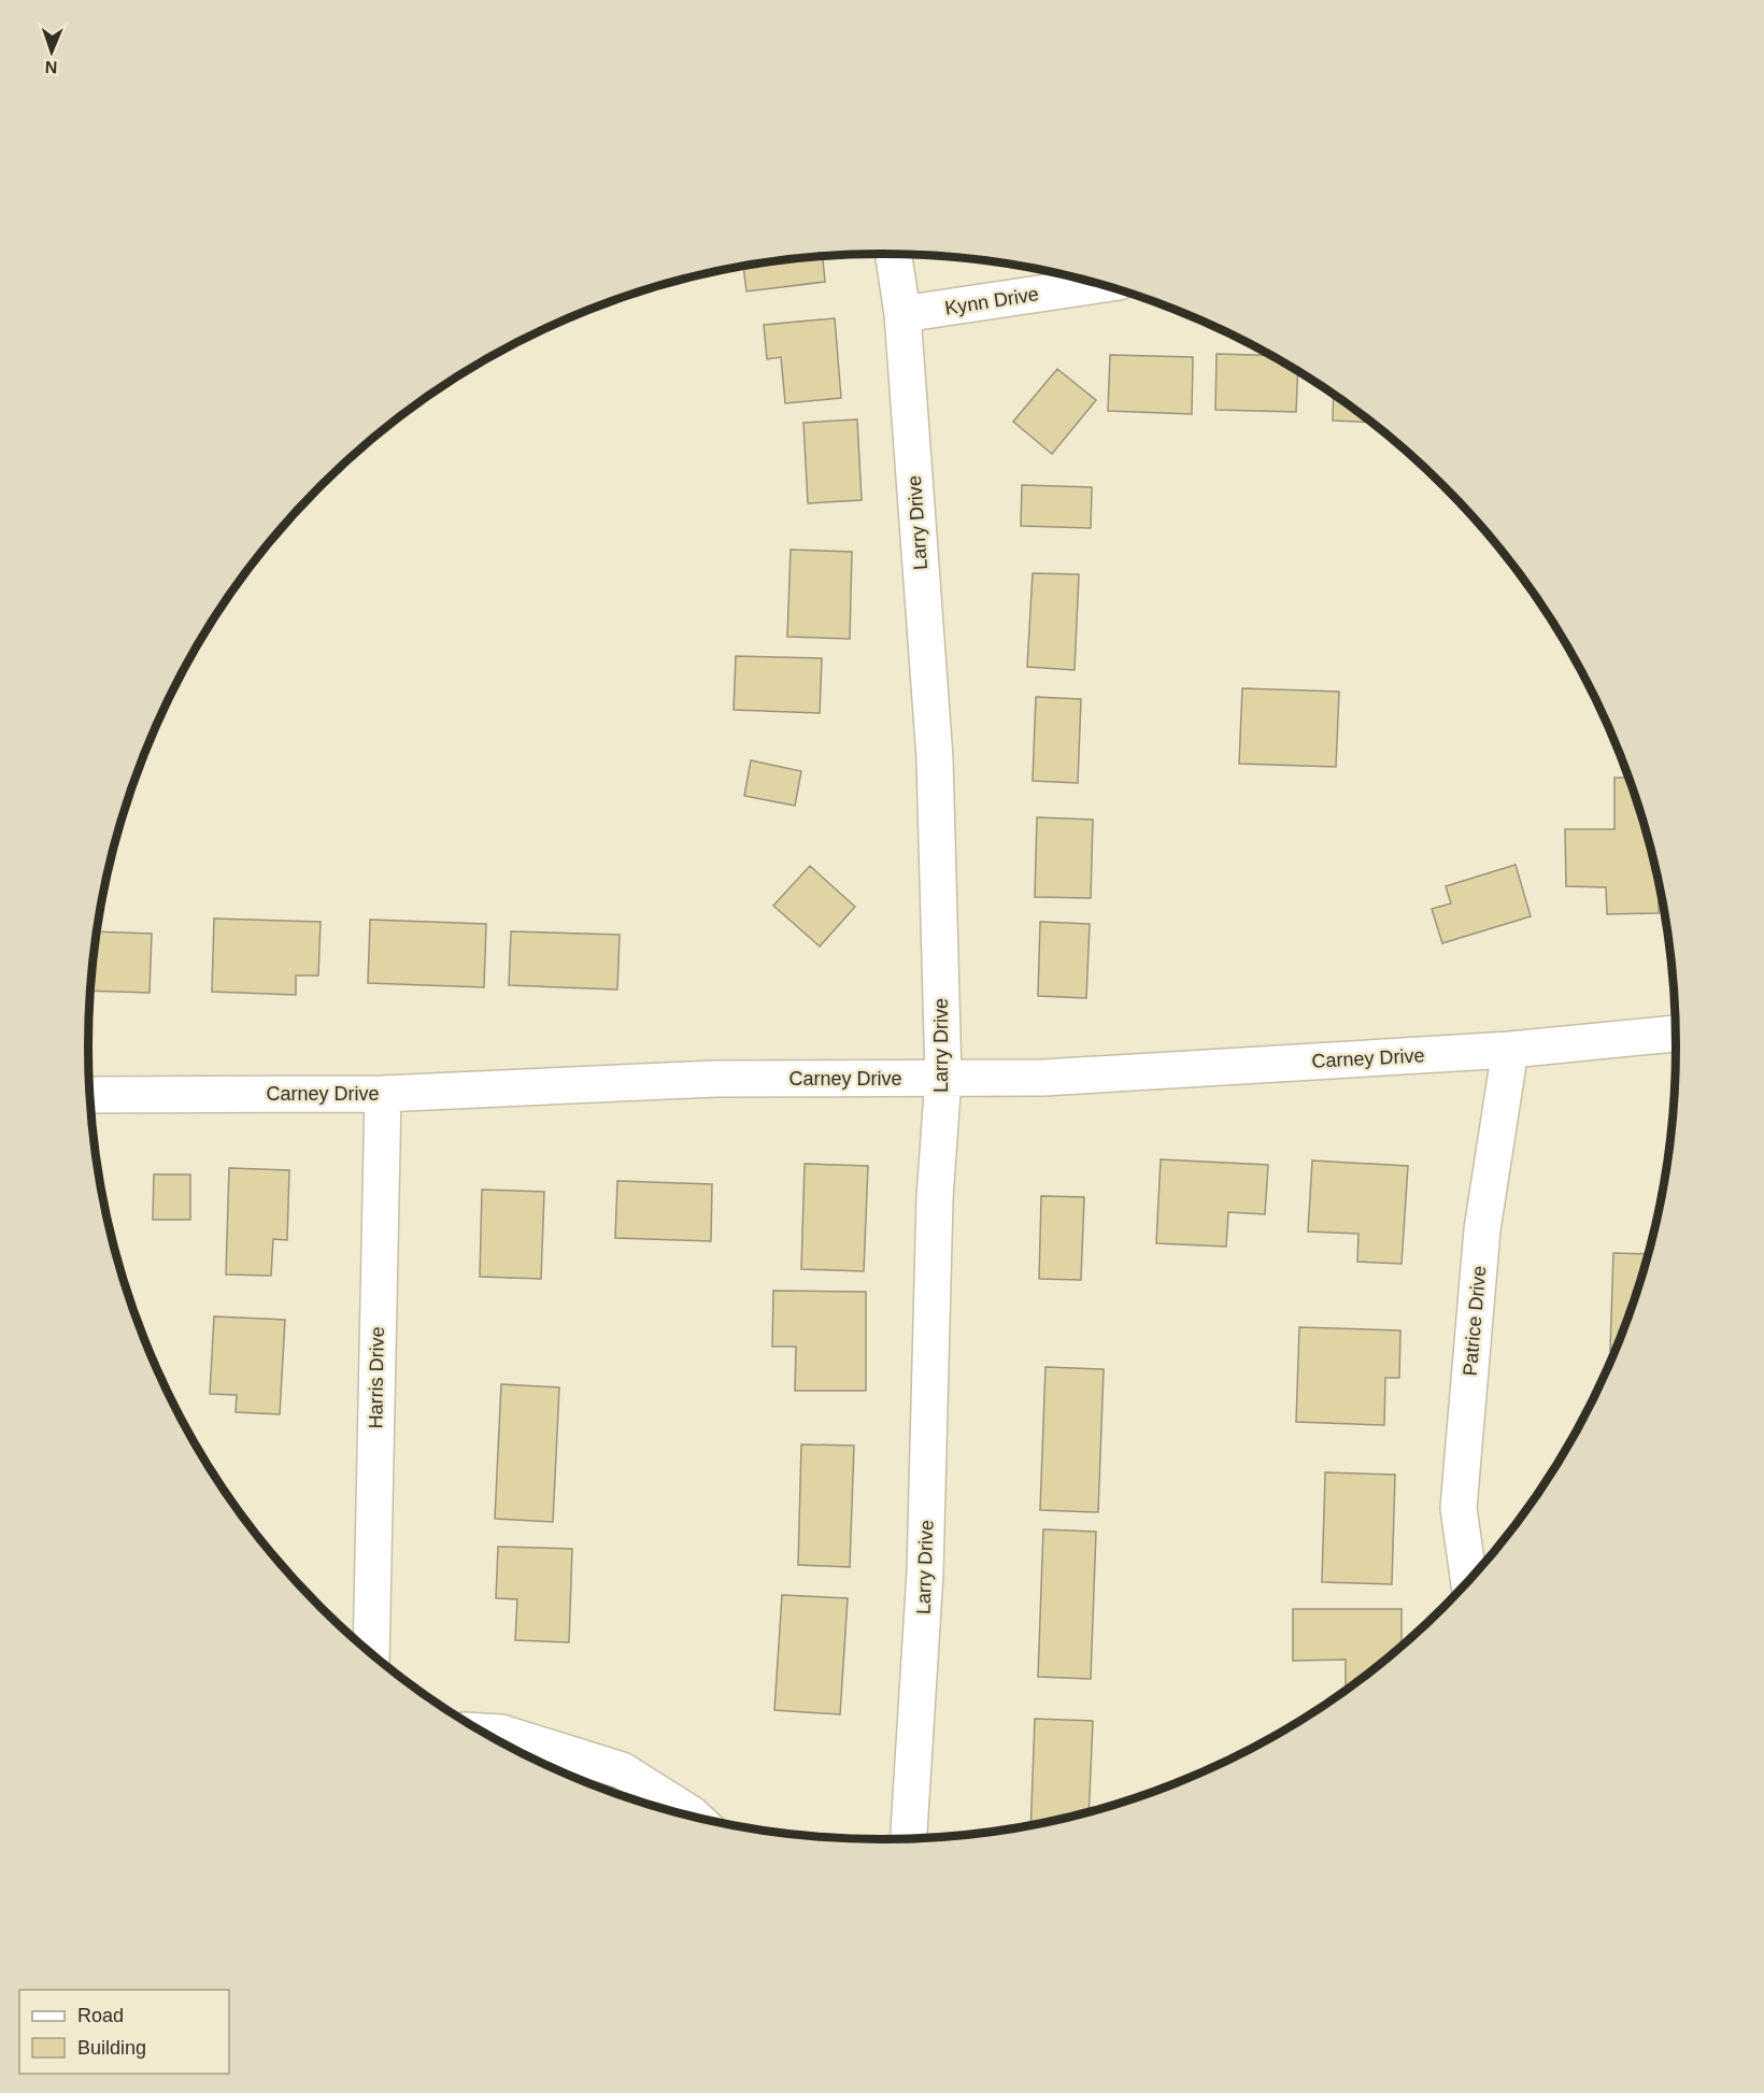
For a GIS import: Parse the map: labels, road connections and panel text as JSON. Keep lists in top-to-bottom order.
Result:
{
  "streets": {
    "street": [
      "Kynn Drive",
      "Larry Drive",
      "Carney Drive",
      "Patrice Drive",
      "Harris Drive"
    ]
  },
  "crossings": [
    ["Kynn Drive", "Larry Drive"],
    ["Larry Drive", "Carney Drive"],
    ["Carney Drive", "Patrice Drive"],
    ["Carney Drive", "Harris Drive"]
  ],
  "legend": ["Road", "Building"],
  "north": "bottom"
}
